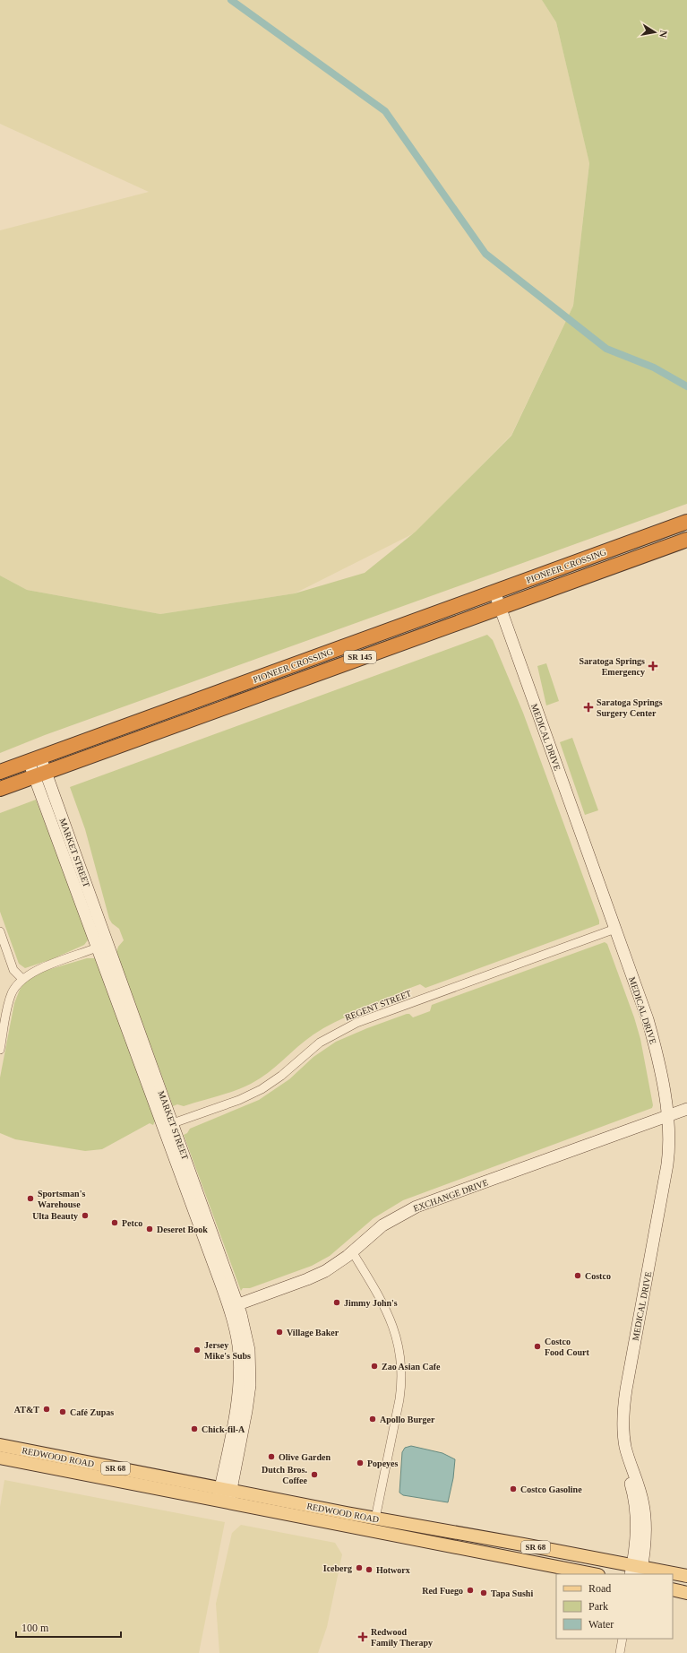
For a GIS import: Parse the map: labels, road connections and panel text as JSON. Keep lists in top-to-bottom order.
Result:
{
  "streets": {
    "highway": ["PIONEER CROSSING", "SR 145"],
    "main road": ["REDWOOD ROAD", "SR 68"],
    "street": [
      "MEDICAL DRIVE",
      "MARKET STREET",
      "REGENT STREET",
      "EXCHANGE DRIVE"
    ]
  },
  "crossings": [
    ["PIONEER CROSSING", "MEDICAL DRIVE"],
    ["PIONEER CROSSING", "MARKET STREET"],
    ["MEDICAL DRIVE", "REGENT STREET"],
    ["MEDICAL DRIVE", "EXCHANGE DRIVE"],
    ["MEDICAL DRIVE", "REDWOOD ROAD"],
    ["MARKET STREET", "REGENT STREET"],
    ["MARKET STREET", "EXCHANGE DRIVE"],
    ["MARKET STREET", "REDWOOD ROAD"]
  ],
  "places": {
    "health": ["Saratoga Springs Emergency", "Saratoga Springs Surgery Center", "Redwood Family Therapy"],
    "other": [
      "Sportsman's Warehouse",
      "Ulta Beauty",
      "Petco",
      "Deseret Book",
      "Costco",
      "Jimmy John's",
      "Village Baker",
      "Costco Food Court",
      "Jersey Mike's Subs",
      "Zao Asian Cafe",
      "AT&T",
      "Café Zupas",
      "Apollo Burger",
      "Chick-fil-A",
      "Olive Garden",
      "Popeyes",
      "Dutch Bros. Coffee",
      "Costco Gasoline",
      "Iceberg",
      "Hotworx",
      "Red Fuego",
      "Tapa Sushi"
    ]
  },
  "legend": ["Road", "Park", "Water"],
  "scale_bar": "100 m",
  "north": "right"
}
